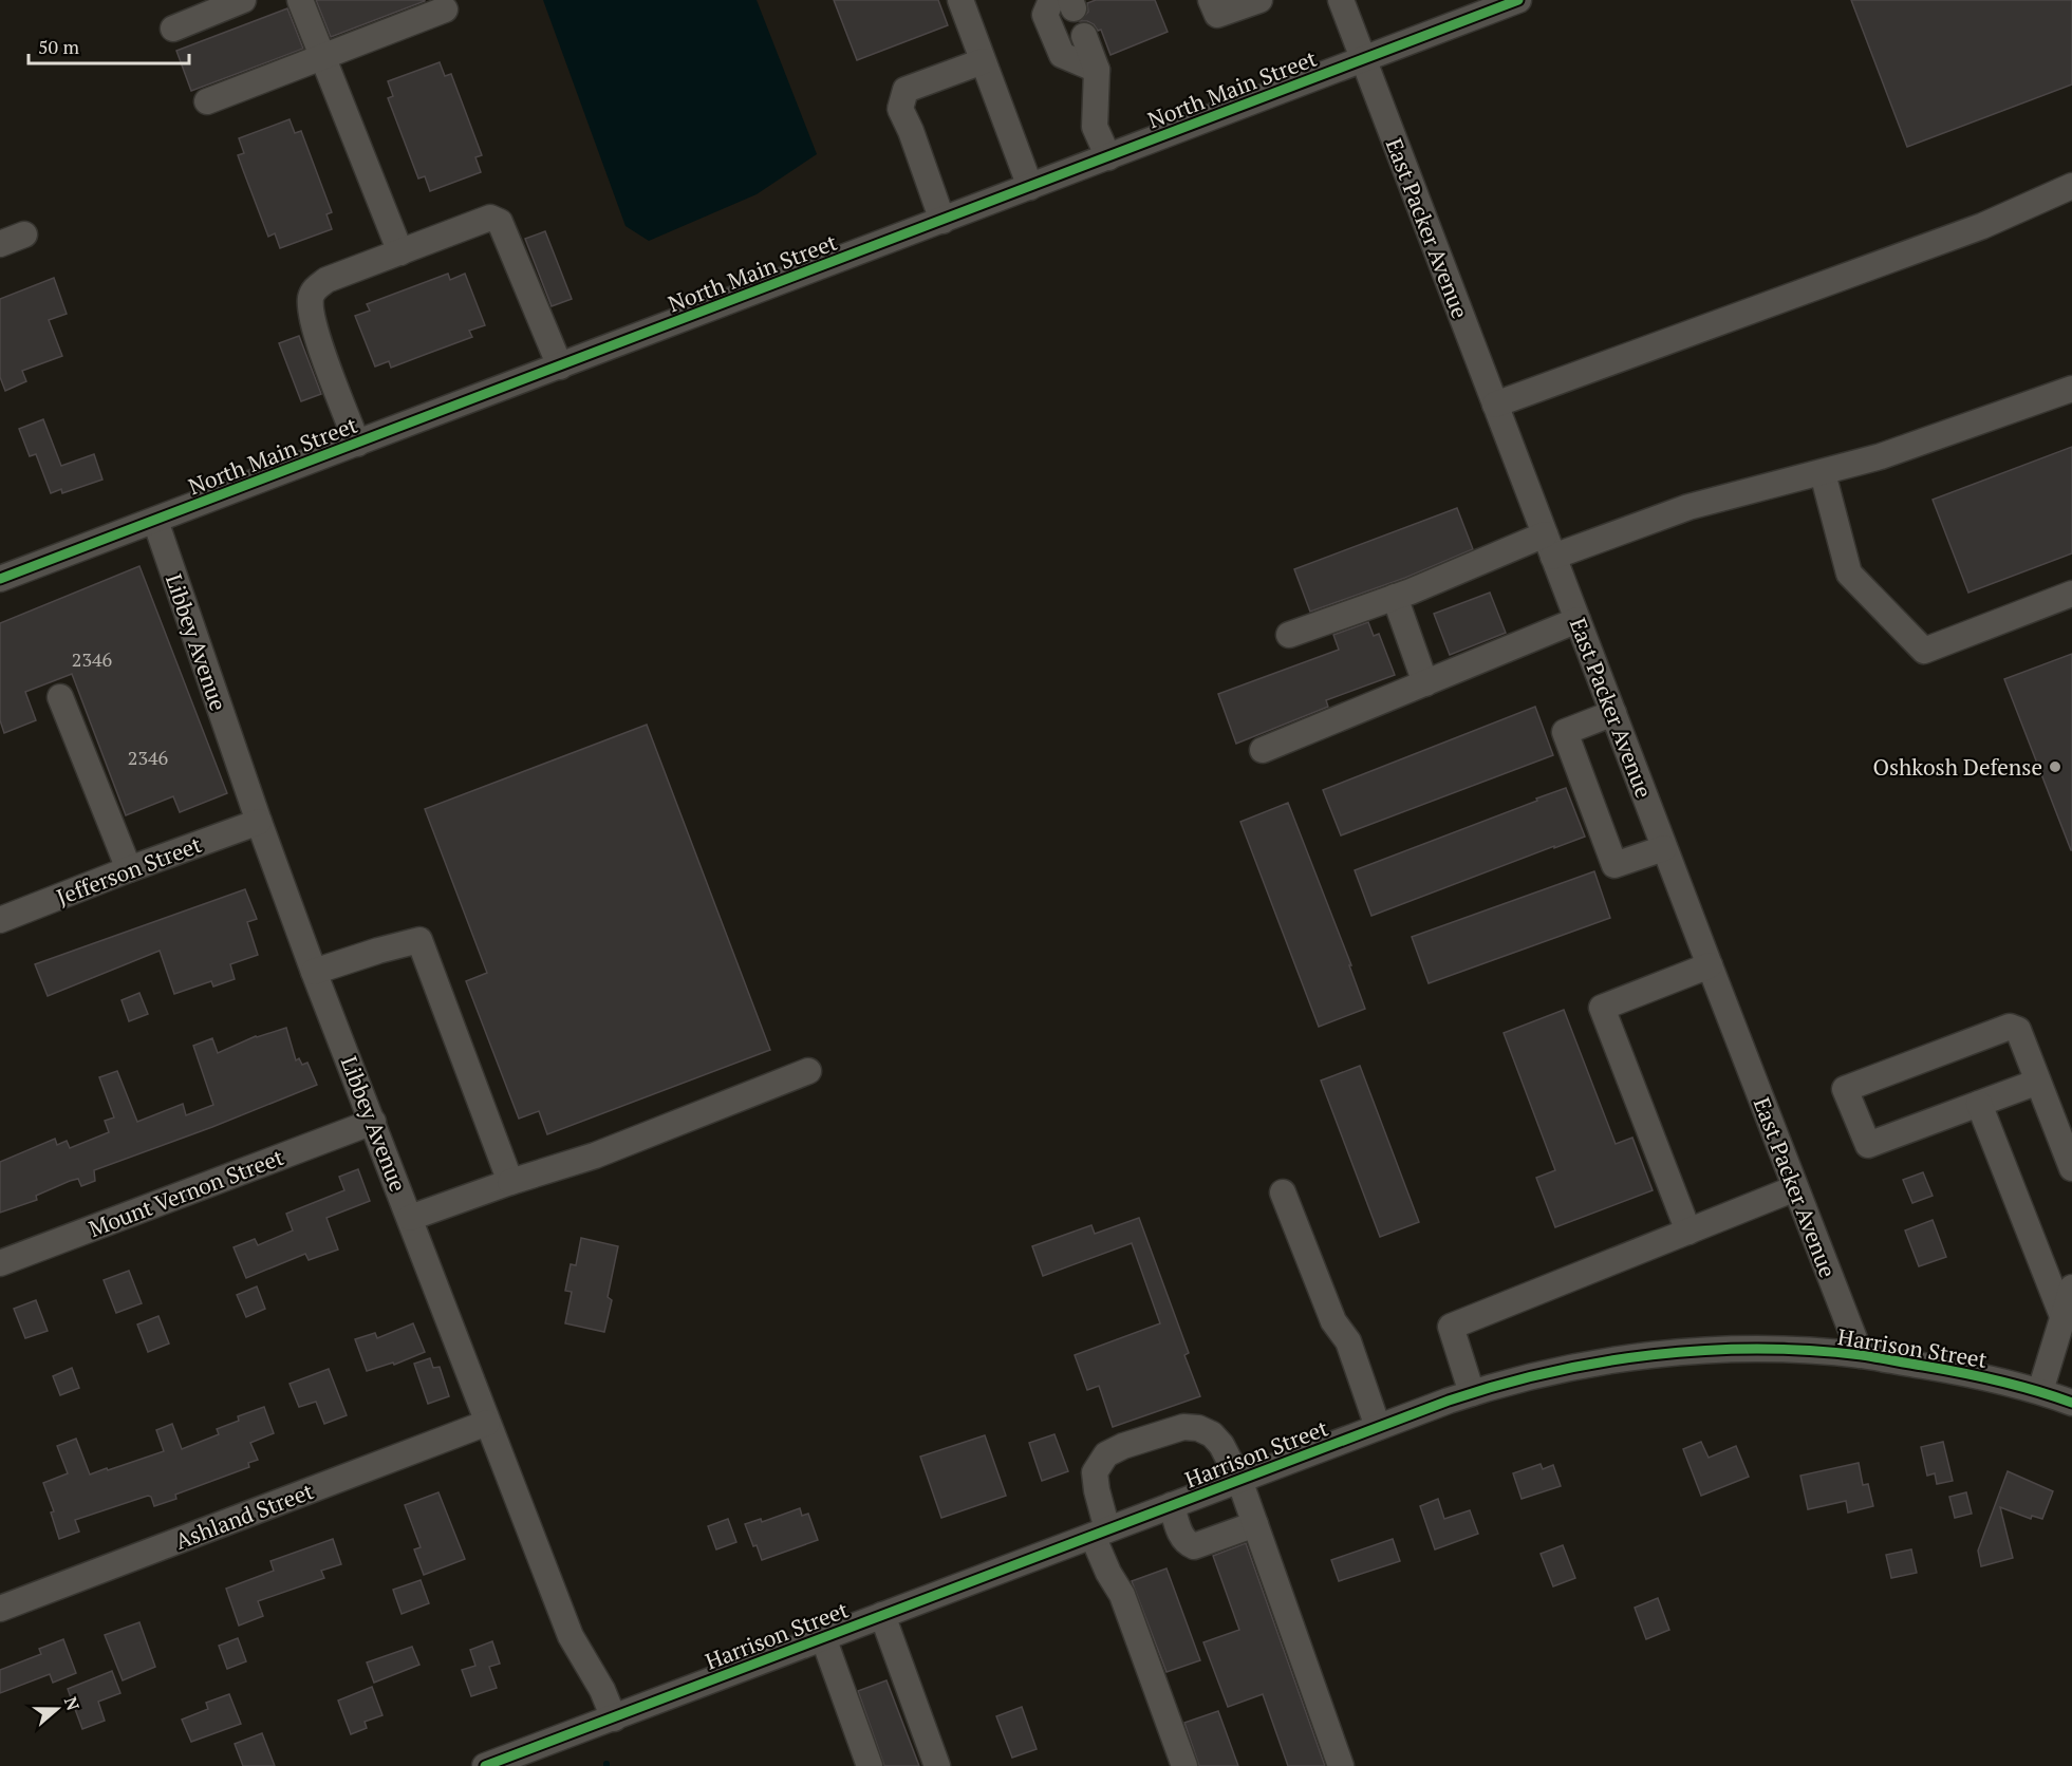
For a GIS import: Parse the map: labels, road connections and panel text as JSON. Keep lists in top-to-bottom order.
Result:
{
  "streets": {
    "street": [
      "North Main Street",
      "East Packer Avenue",
      "Libbey Avenue",
      "Jefferson Street",
      "Mount Vernon Street",
      "Harrison Street",
      "Ashland Street"
    ]
  },
  "crossings": [
    ["North Main Street", "East Packer Avenue"],
    ["North Main Street", "Libbey Avenue"],
    ["East Packer Avenue", "Harrison Street"],
    ["Libbey Avenue", "Jefferson Street"],
    ["Libbey Avenue", "Mount Vernon Street"],
    ["Libbey Avenue", "Harrison Street"],
    ["Libbey Avenue", "Ashland Street"]
  ],
  "places": ["Oshkosh Defense"],
  "house_numbers": ["2346", "2346"],
  "scale_bar": "50 m",
  "north": "right"
}
